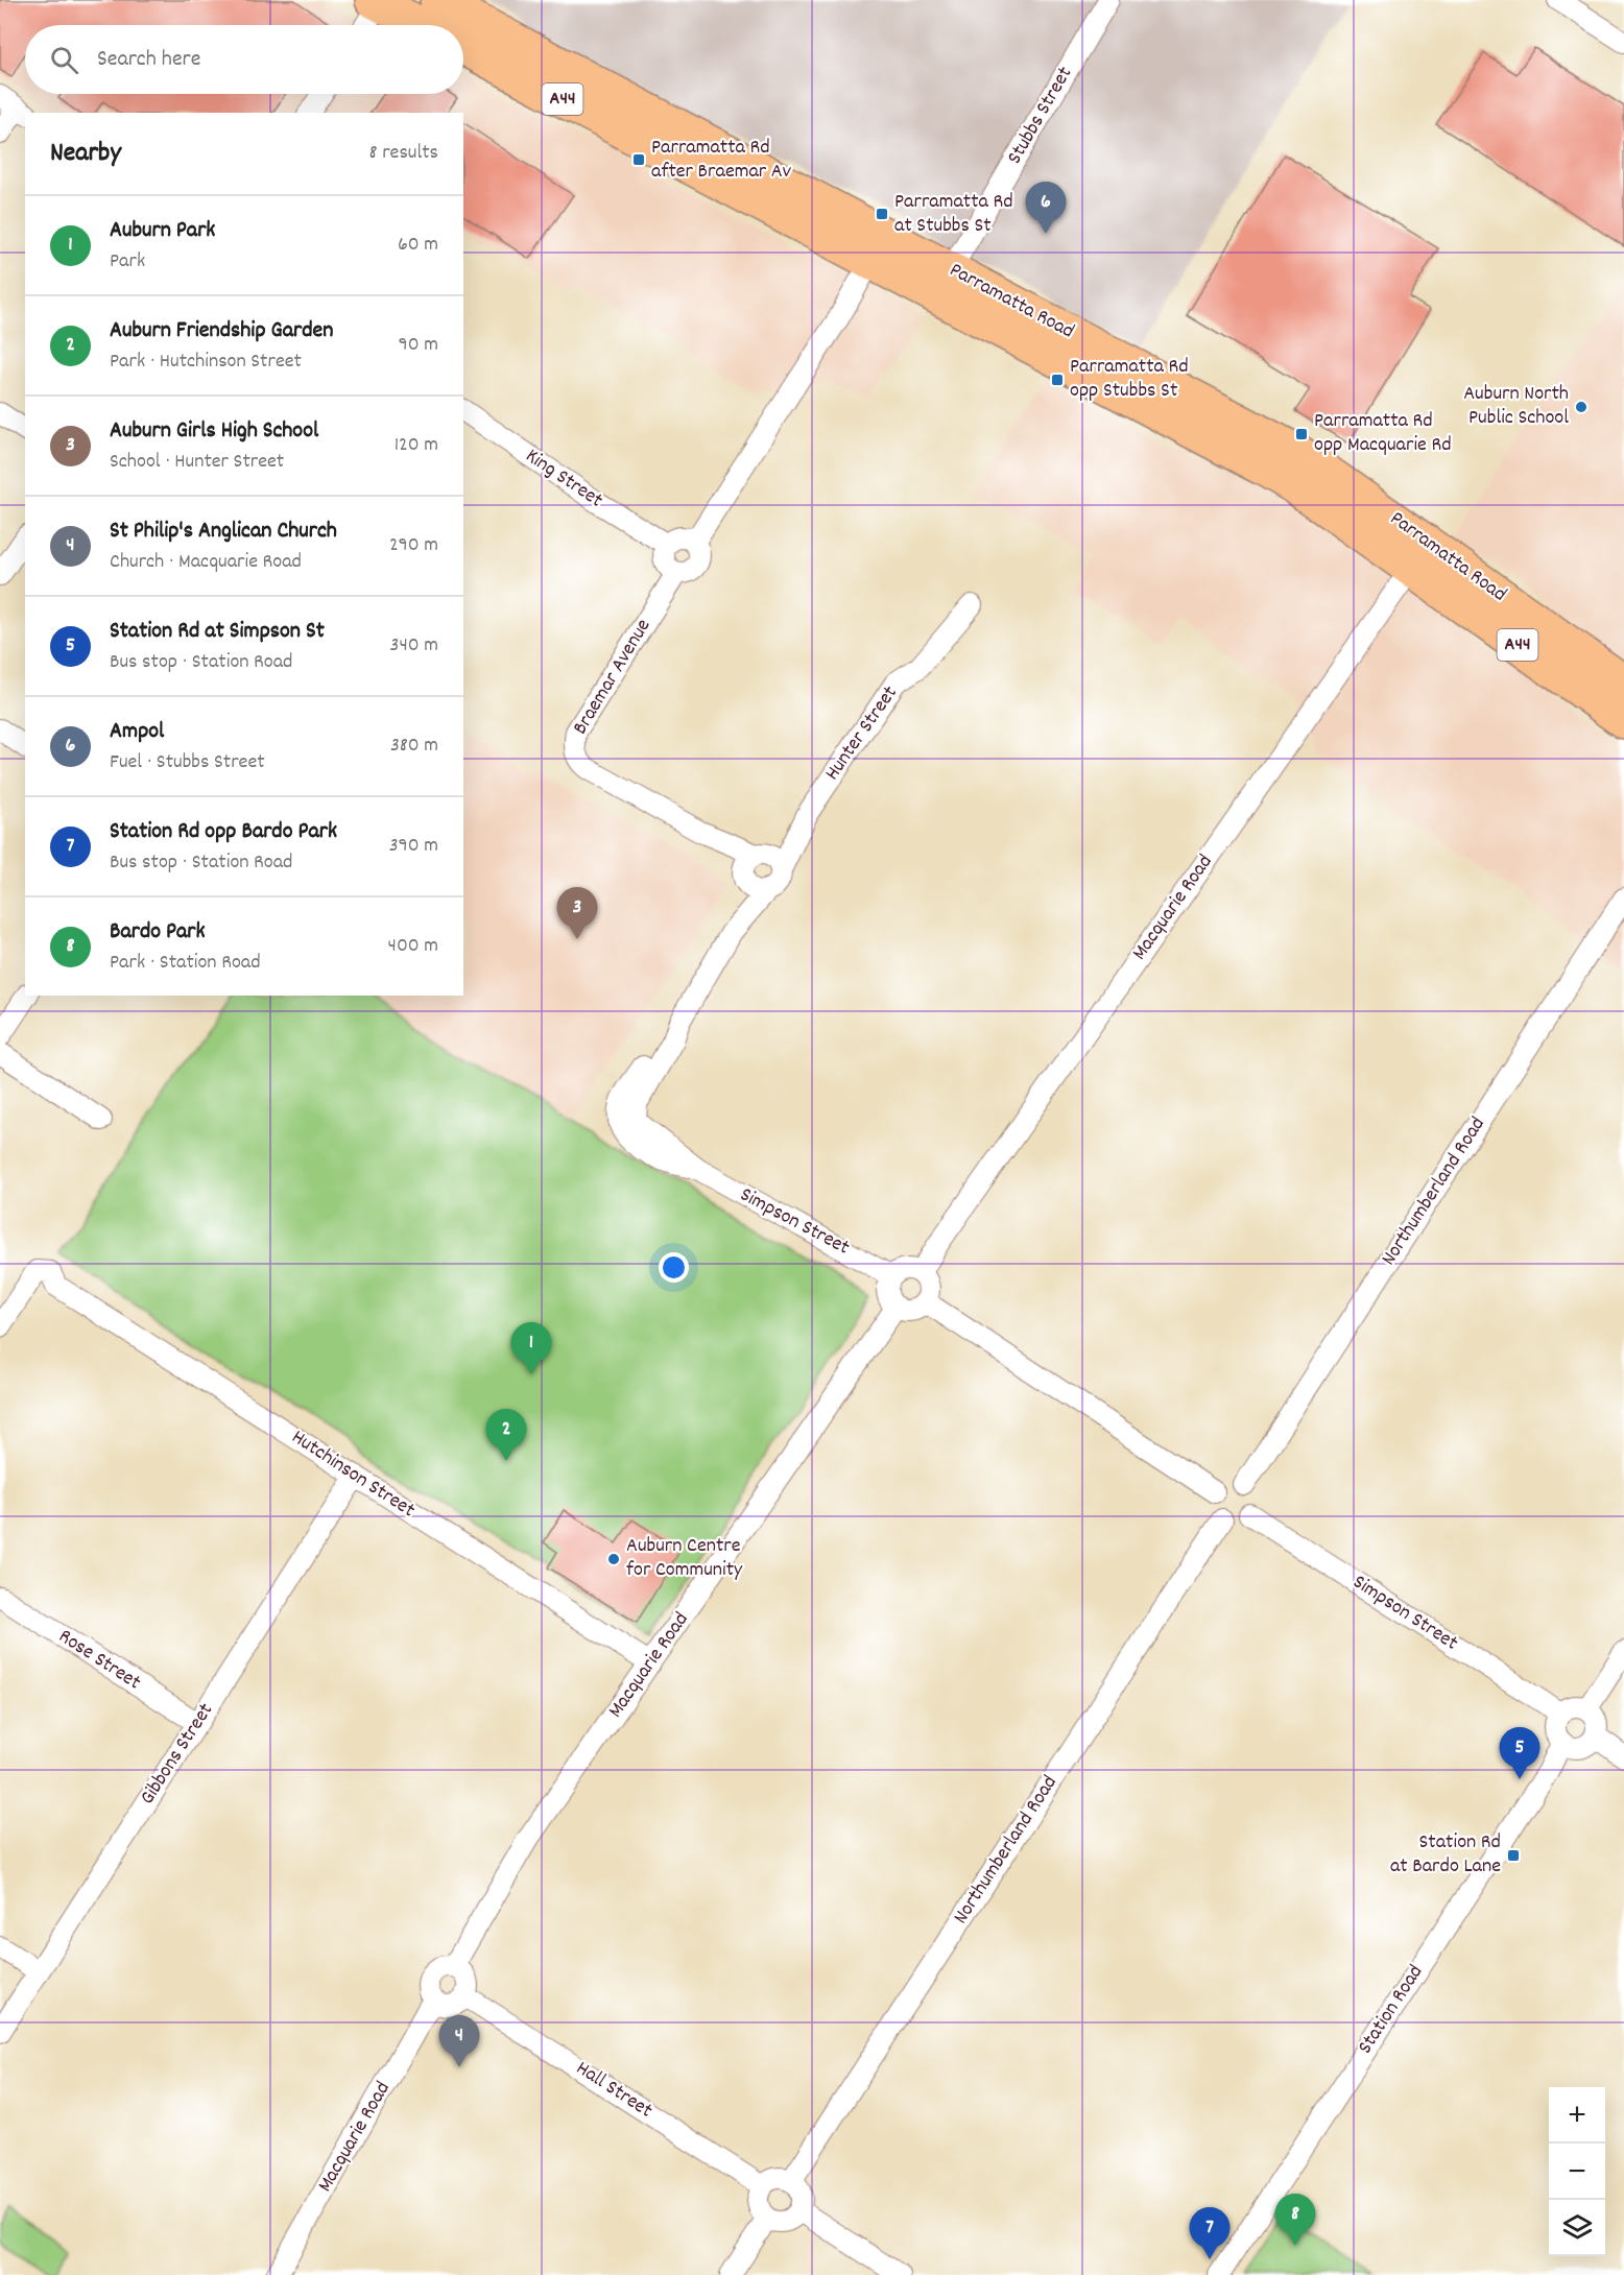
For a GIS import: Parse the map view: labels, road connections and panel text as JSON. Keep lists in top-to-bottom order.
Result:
{
  "streets": {
    "highway": ["A44", "Parramatta Road"],
    "street": [
      "Stubbs Street",
      "King Street",
      "Braemar Avenue",
      "Hunter Street",
      "Macquarie Road",
      "Northumberland Road",
      "Simpson Street",
      "Hutchinson Street",
      "Rose Street",
      "Gibbons Street",
      "Station Road",
      "Hall Street"
    ]
  },
  "crossings": [
    ["Stubbs Street", "Parramatta Road"],
    ["Parramatta Road", "Macquarie Road"],
    ["King Street", "Braemar Avenue"],
    ["Braemar Avenue", "Hunter Street"],
    ["Macquarie Road", "Simpson Street"],
    ["Macquarie Road", "Hutchinson Street"],
    ["Macquarie Road", "Hall Street"],
    ["Northumberland Road", "Simpson Street"],
    ["Northumberland Road", "Hall Street"],
    ["Simpson Street", "Station Road"],
    ["Hutchinson Street", "Gibbons Street"],
    ["Rose Street", "Gibbons Street"]
  ],
  "places": {
    "transit": [
      "Parramatta Rd after Braemar Av",
      "Parramatta Rd at Stubbs St",
      "Parramatta Rd opp Stubbs St",
      "Parramatta Rd opp Macquarie Rd",
      "Station Rd at Bardo Lane"
    ],
    "other": ["Auburn North Public School", "Auburn Centre for Community"]
  },
  "page": {
    "search": "Search here",
    "heading": ["Nearby", "8 results"],
    "pins": [
      "6",
      "3",
      "1",
      "2",
      "5",
      "4",
      "8",
      "7"
    ],
    "list": [
      {
        "mark": "1",
        "name": "Auburn Park",
        "note": "Park",
        "value": "60 m"
      },
      {
        "mark": "2",
        "name": "Auburn Friendship Garden",
        "note": "Park · Hutchinson Street",
        "value": "90 m"
      },
      {
        "mark": "3",
        "name": "Auburn Girls High School",
        "note": "School · Hunter Street",
        "value": "120 m"
      },
      {
        "mark": "4",
        "name": "St Philip's Anglican Church",
        "note": "Church · Macquarie Road",
        "value": "290 m"
      },
      {
        "mark": "5",
        "name": "Station Rd at Simpson St",
        "note": "Bus stop · Station Road",
        "value": "340 m"
      },
      {
        "mark": "6",
        "name": "Ampol",
        "note": "Fuel · Stubbs Street",
        "value": "380 m"
      },
      {
        "mark": "7",
        "name": "Station Rd opp Bardo Park",
        "note": "Bus stop · Station Road",
        "value": "390 m"
      },
      {
        "mark": "8",
        "name": "Bardo Park",
        "note": "Park · Station Road",
        "value": "400 m"
      }
    ],
    "map_buttons": ["+", "−"]
  }
}
